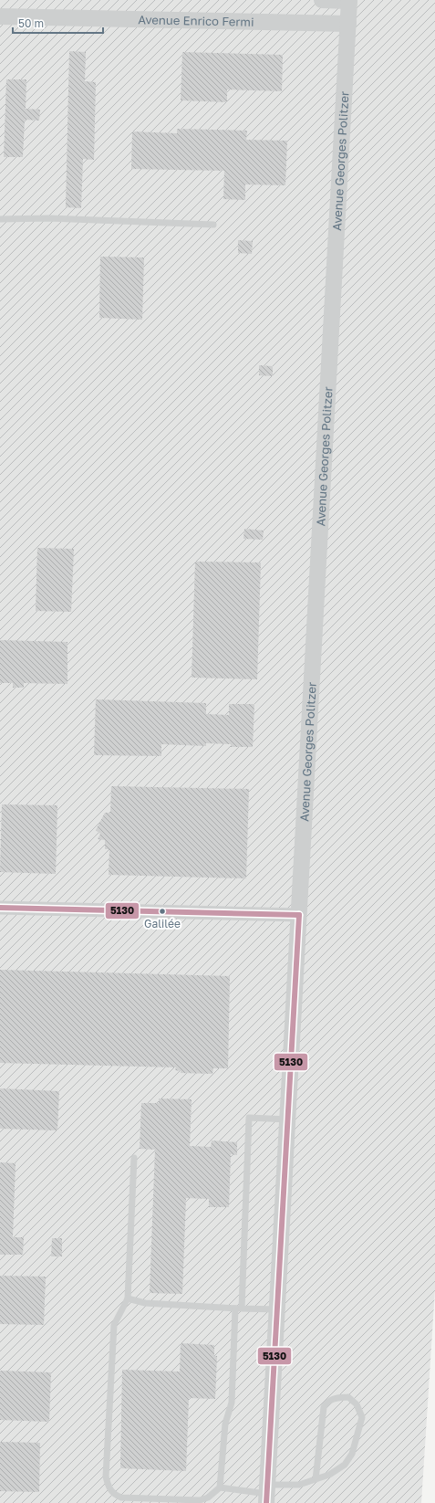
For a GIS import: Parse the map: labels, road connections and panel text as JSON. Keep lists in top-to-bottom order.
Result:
{
  "streets": {
    "street": ["Avenue Enrico Fermi", "Avenue Georges Politzer"]
  },
  "crossings": [
    ["Avenue Enrico Fermi", "Avenue Georges Politzer"]
  ],
  "places": ["Galilée"],
  "lines": ["transit line 5130"],
  "scale_bar": "50 m"
}
